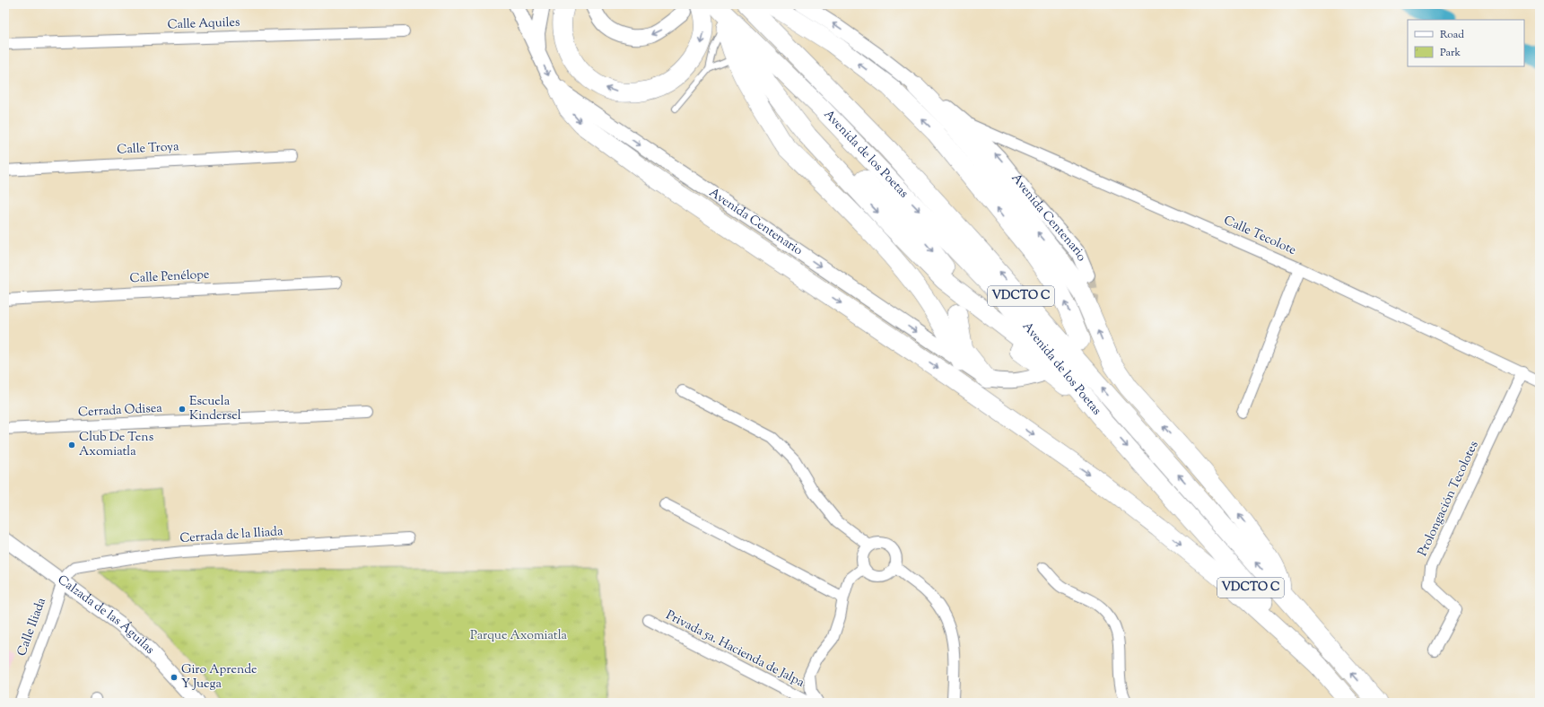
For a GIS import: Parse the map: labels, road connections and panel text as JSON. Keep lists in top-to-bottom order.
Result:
{
  "streets": {
    "highway": ["Avenida de los Poetas", "VDCTO C"],
    "main road": ["Avenida Centenario", "Calzada de las Águilas"],
    "street": [
      "Calle Aquiles",
      "Calle Troya",
      "Calle Tecolote",
      "Calle Penélope",
      "Cerrada Odisea",
      "Prolongación Tecolotes",
      "Cerrada de la Iliada",
      "Calle Iliada",
      "Privada 5a. Hacienda de Jalpa"
    ]
  },
  "crossings": [
    ["Avenida de los Poetas", "VDCTO C"],
    ["Avenida Centenario", "Calle Tecolote"],
    ["Calle Tecolote", "Prolongación Tecolotes"],
    ["Cerrada de la Iliada", "Calzada de las Águilas"],
    ["Cerrada de la Iliada", "Calle Iliada"],
    ["Calzada de las Águilas", "Calle Iliada"]
  ],
  "parks": ["Parque Axomiatla"],
  "places": ["Escuela Kindersel", "Club De Tens Axomiatla", "Giro Aprende Y Juega"],
  "legend": ["Road", "Park"]
}
